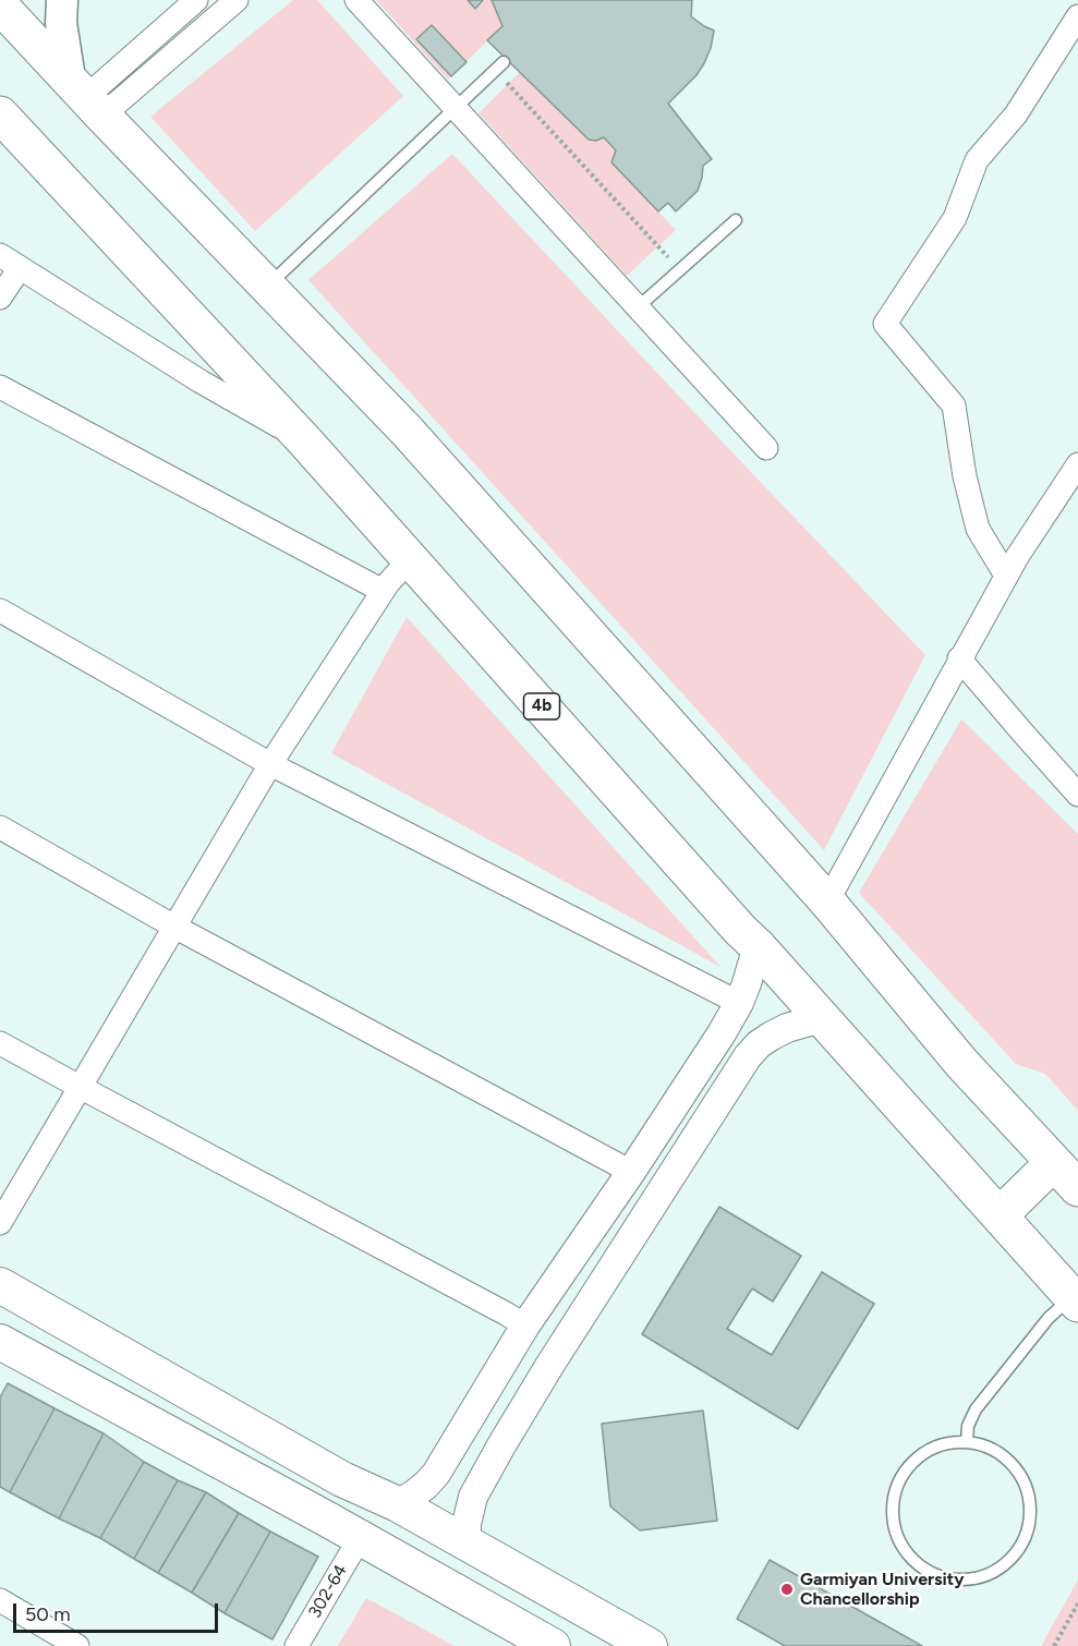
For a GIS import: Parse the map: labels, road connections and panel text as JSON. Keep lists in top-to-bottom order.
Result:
{
  "streets": {
    "highway": ["4b"],
    "street": ["302-64"]
  },
  "places": ["Garmiyan University Chancellorship"],
  "scale_bar": "50 m"
}
